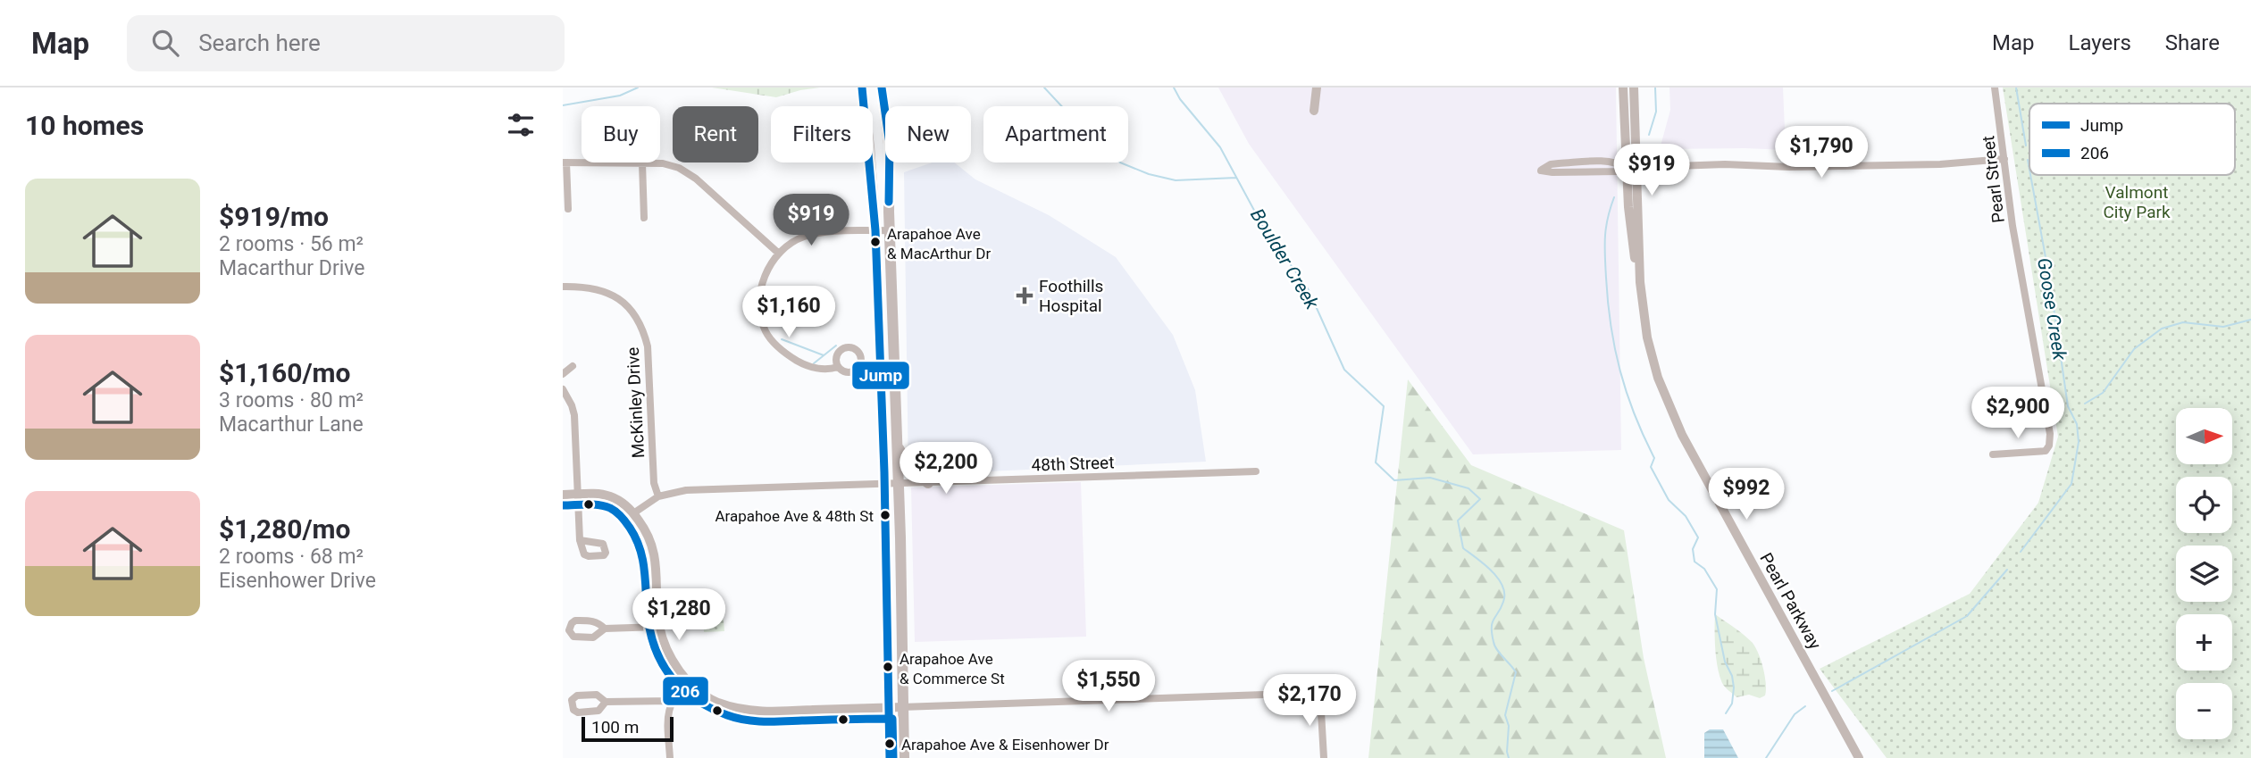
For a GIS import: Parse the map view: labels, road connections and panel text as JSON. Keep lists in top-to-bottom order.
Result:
{
  "streets": {
    "main road": ["Pearl Parkway"],
    "street": ["Pearl Street", "McKinley Drive", "48th Street"]
  },
  "crossings": [
    ["McKinley Drive", "48th Street"]
  ],
  "water": ["Boulder Creek", "Goose Creek"],
  "parks": ["Valmont City Park"],
  "places": {
    "other": [
      "Arapahoe Ave & MacArthur Dr",
      "Arapahoe Ave & 48th St",
      "Arapahoe Ave & Commerce St",
      "Arapahoe Ave & Eisenhower Dr"
    ],
    "health": ["Foothills Hospital"]
  },
  "lines": ["transit line Jump", "transit line 206"],
  "legend": ["Jump", "206"],
  "scale_bar": "100 m",
  "north": "right",
  "page": {
    "header": "Map",
    "search": "Search here",
    "nav": ["Map", "Layers", "Share"],
    "heading": "10 homes",
    "chip": [
      "Buy",
      "Rent",
      "Filters",
      "New",
      "Apartment"
    ],
    "price": [
      "$1,790",
      "$919",
      "$919",
      "$1,160",
      "$2,900",
      "$2,200",
      "$992",
      "$1,280",
      "$1,550",
      "$2,170"
    ],
    "list": [
      {
        "name": "$919/mo",
        "note": "2 rooms · 56 m² · Macarthur Drive"
      },
      {
        "name": "$1,160/mo",
        "note": "3 rooms · 80 m² · Macarthur Lane"
      },
      {
        "name": "$1,280/mo",
        "note": "2 rooms · 68 m² · Eisenhower Drive"
      }
    ],
    "map_buttons": ["+", "−"],
    "scale": "100 m"
  }
}
